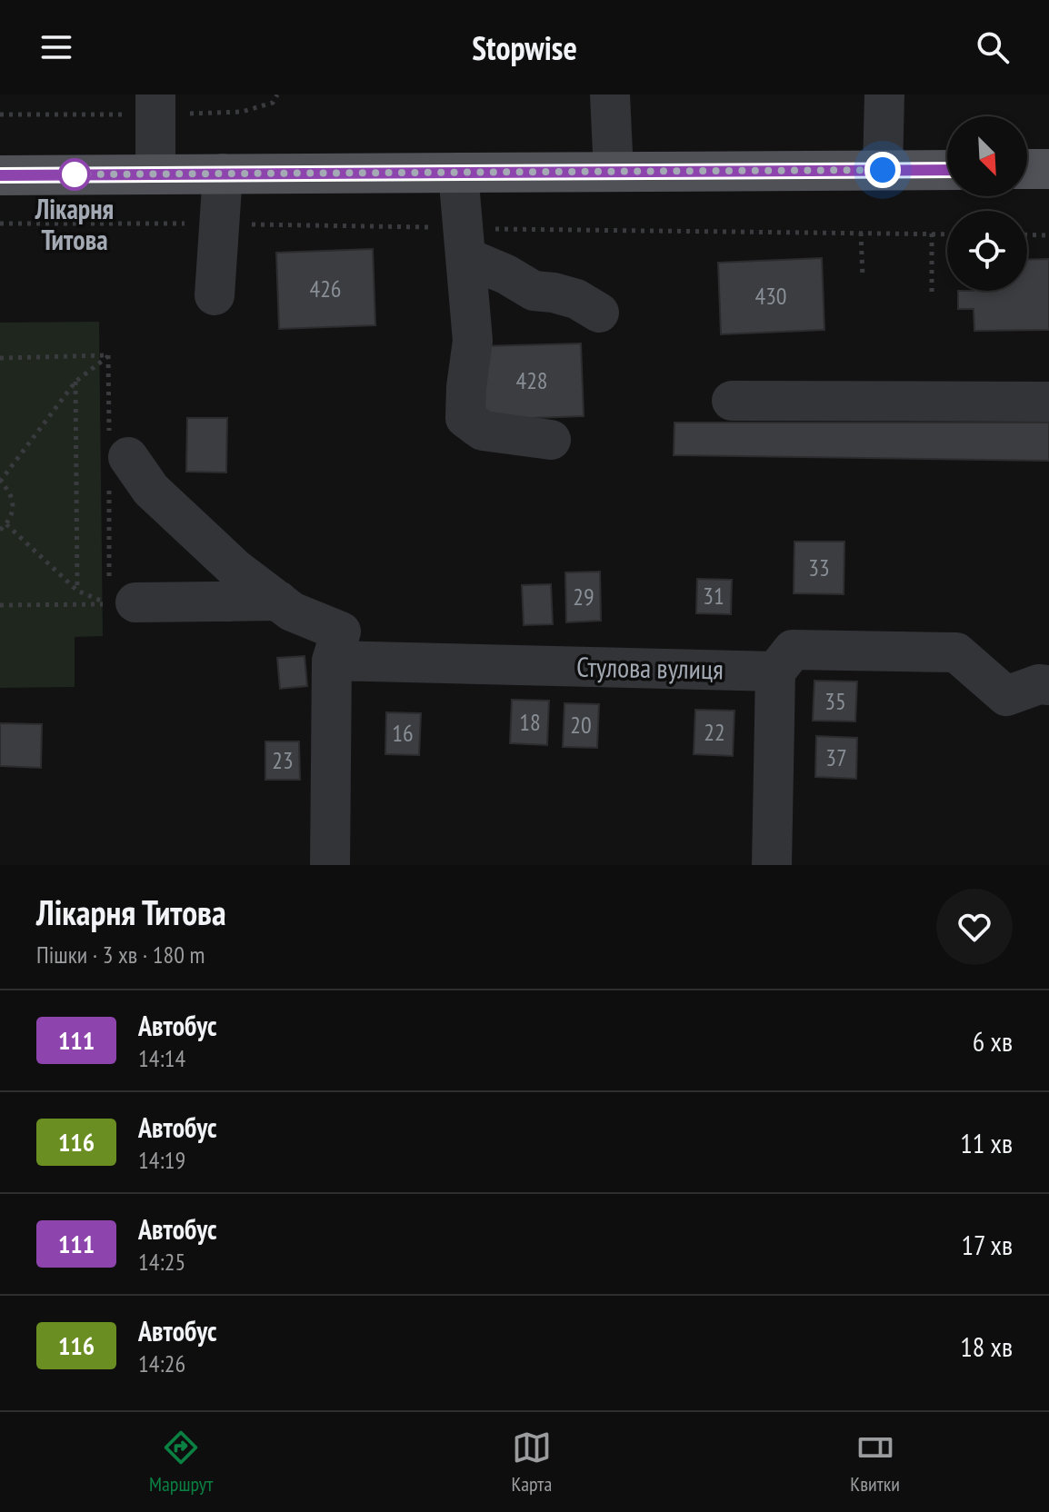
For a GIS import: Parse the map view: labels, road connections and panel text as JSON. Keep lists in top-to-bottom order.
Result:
{
  "streets": {
    "street": ["Стулова вулиця"]
  },
  "places": ["Лікарня Титова"],
  "lines": ["bus line 111"],
  "house_numbers": [
    "426",
    "430",
    "428",
    "33",
    "31",
    "29",
    "35",
    "18",
    "20",
    "22",
    "16",
    "37",
    "23"
  ],
  "north": "bottom right",
  "page": {
    "header": "Stopwise",
    "heading": ["Лікарня Титова", "Пішки · 3 хв · 180 m"],
    "list": [
      {
        "mark": "111",
        "name": "Автобус",
        "note": "14:14",
        "value": "6 хв"
      },
      {
        "mark": "116",
        "name": "Автобус",
        "note": "14:19",
        "value": "11 хв"
      },
      {
        "mark": "111",
        "name": "Автобус",
        "note": "14:25",
        "value": "17 хв"
      },
      {
        "mark": "116",
        "name": "Автобус",
        "note": "14:26",
        "value": "18 хв"
      }
    ],
    "tabs": ["Маршрут", "Карта", "Квитки"]
  }
}
